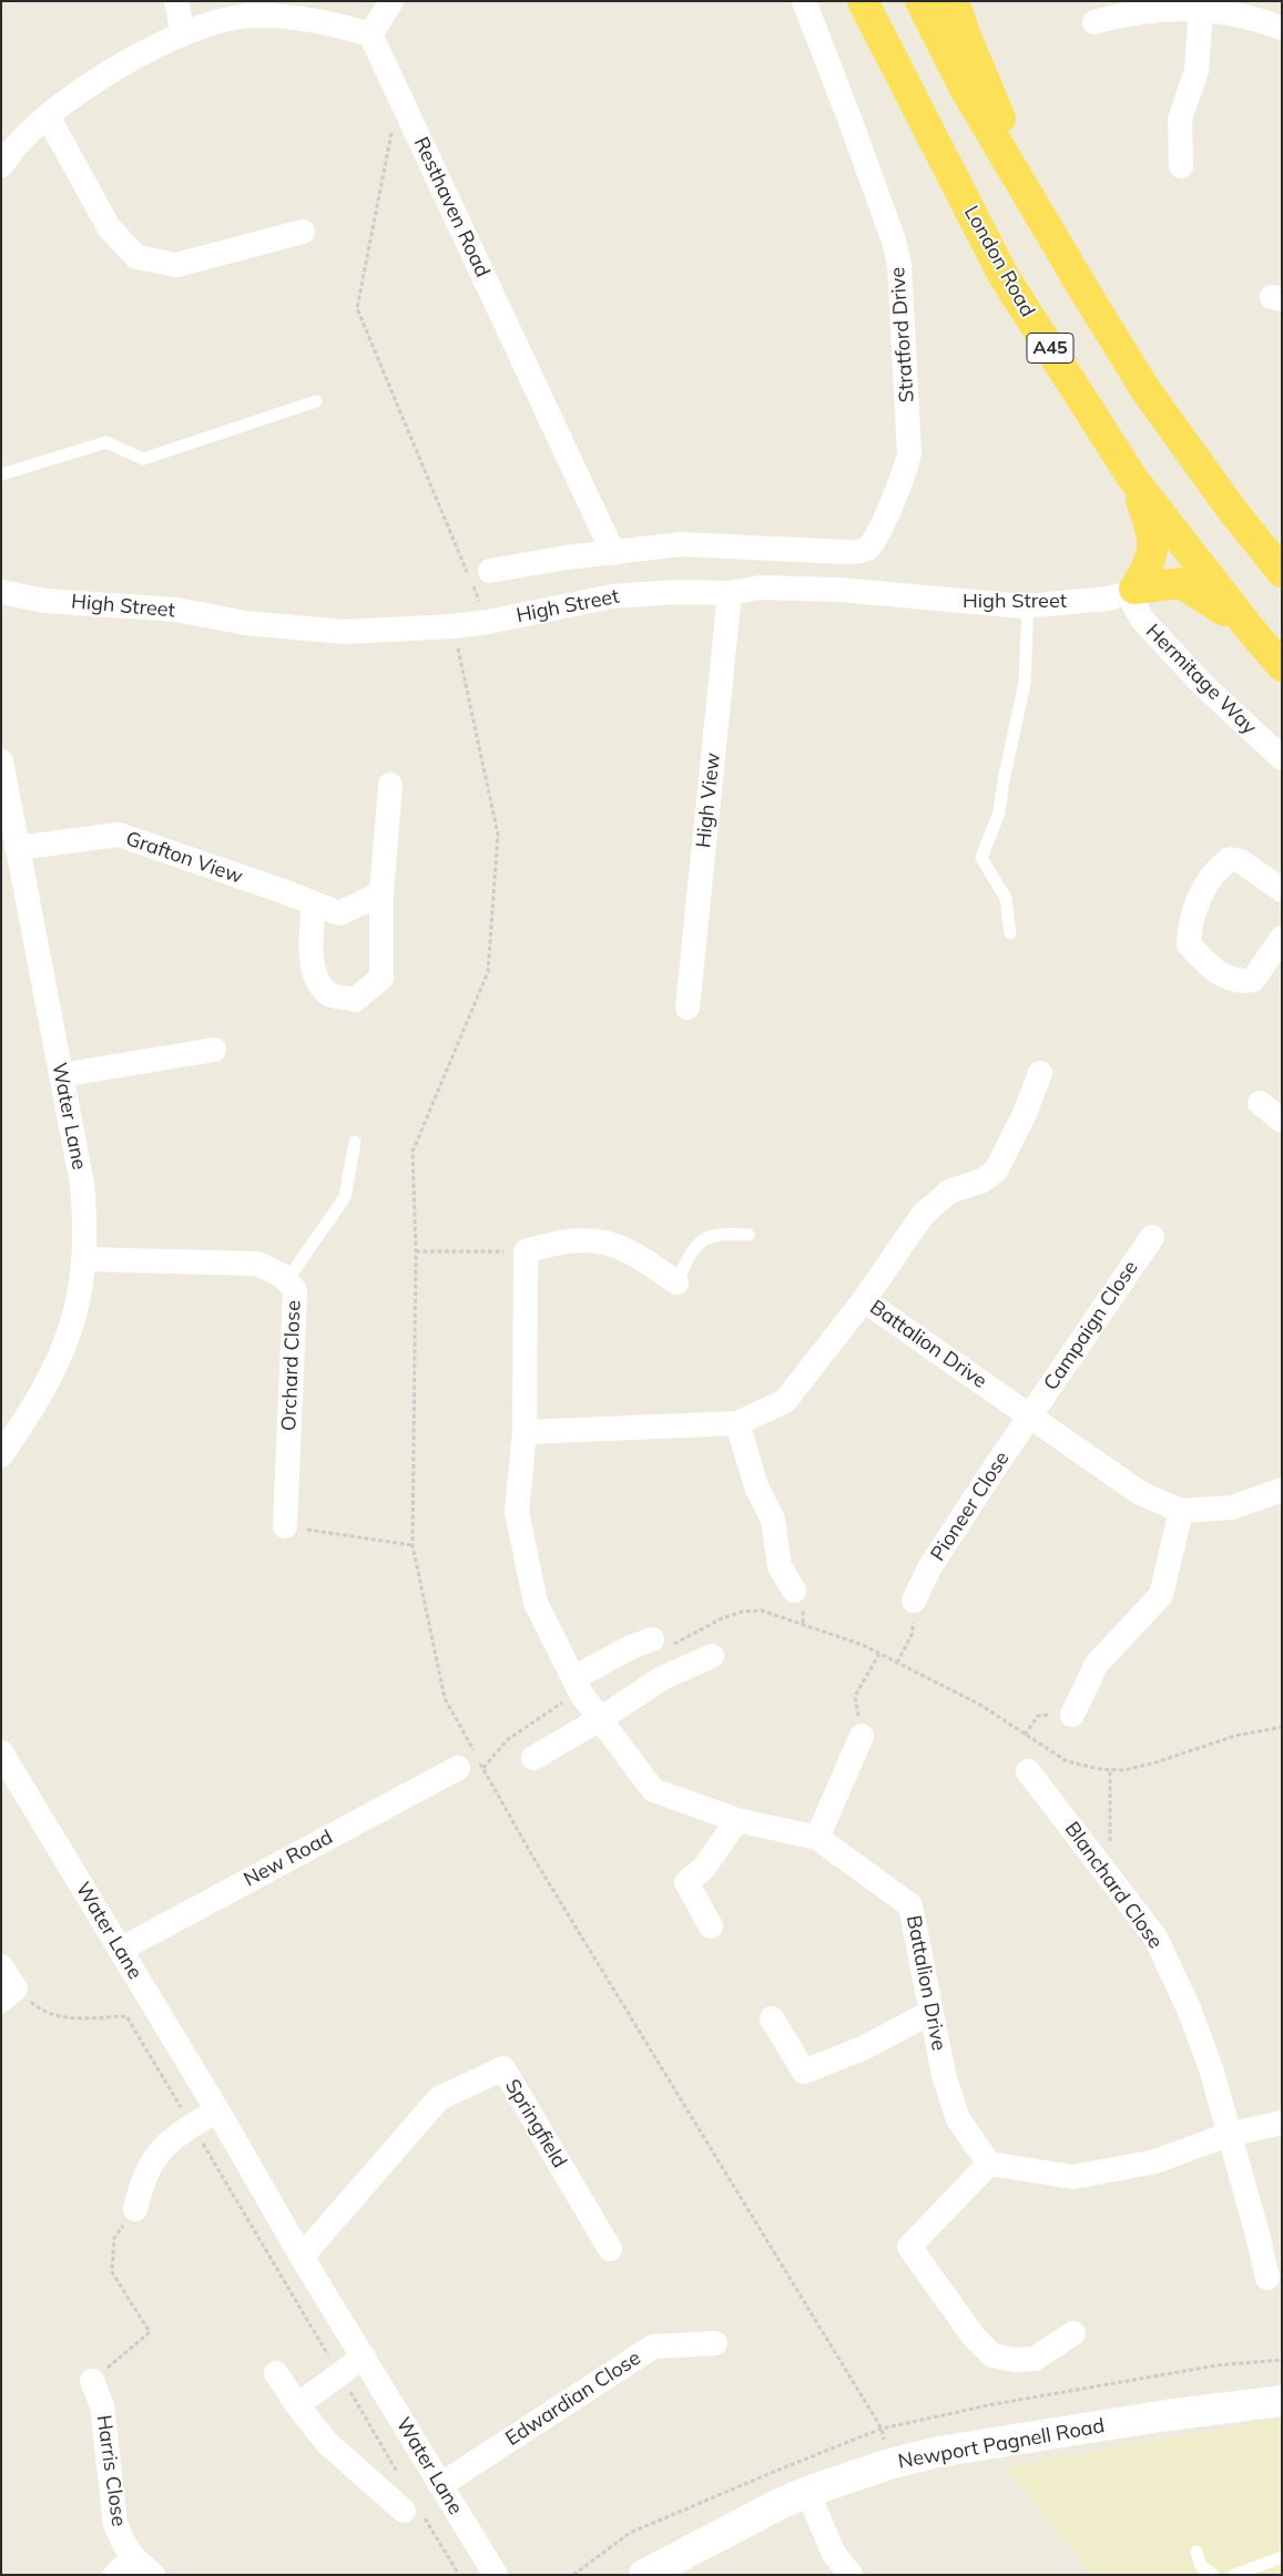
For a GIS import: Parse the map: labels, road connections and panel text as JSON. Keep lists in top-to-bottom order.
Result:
{
  "streets": {
    "highway": ["London Road", "A45"],
    "main road": ["Newport Pagnell Road"],
    "street": [
      "Resthaven Road",
      "Stratford Drive",
      "High Street",
      "Hermitage Way",
      "High View",
      "Grafton View",
      "Water Lane",
      "Campaign Close",
      "Battalion Drive",
      "Orchard Close",
      "Pioneer Close",
      "New Road",
      "Blanchard Close",
      "Springfield",
      "Edwardian Close",
      "Harris Close"
    ]
  },
  "crossings": [
    ["Resthaven Road", "Stratford Drive"],
    ["High Street", "Hermitage Way"],
    ["High Street", "High View"],
    ["Grafton View", "Water Lane"],
    ["Water Lane", "Orchard Close"],
    ["Water Lane", "New Road"],
    ["Water Lane", "Springfield"],
    ["Water Lane", "Edwardian Close"],
    ["Campaign Close", "Battalion Drive"],
    ["Campaign Close", "Pioneer Close"],
    ["Battalion Drive", "Pioneer Close"]
  ]
}
